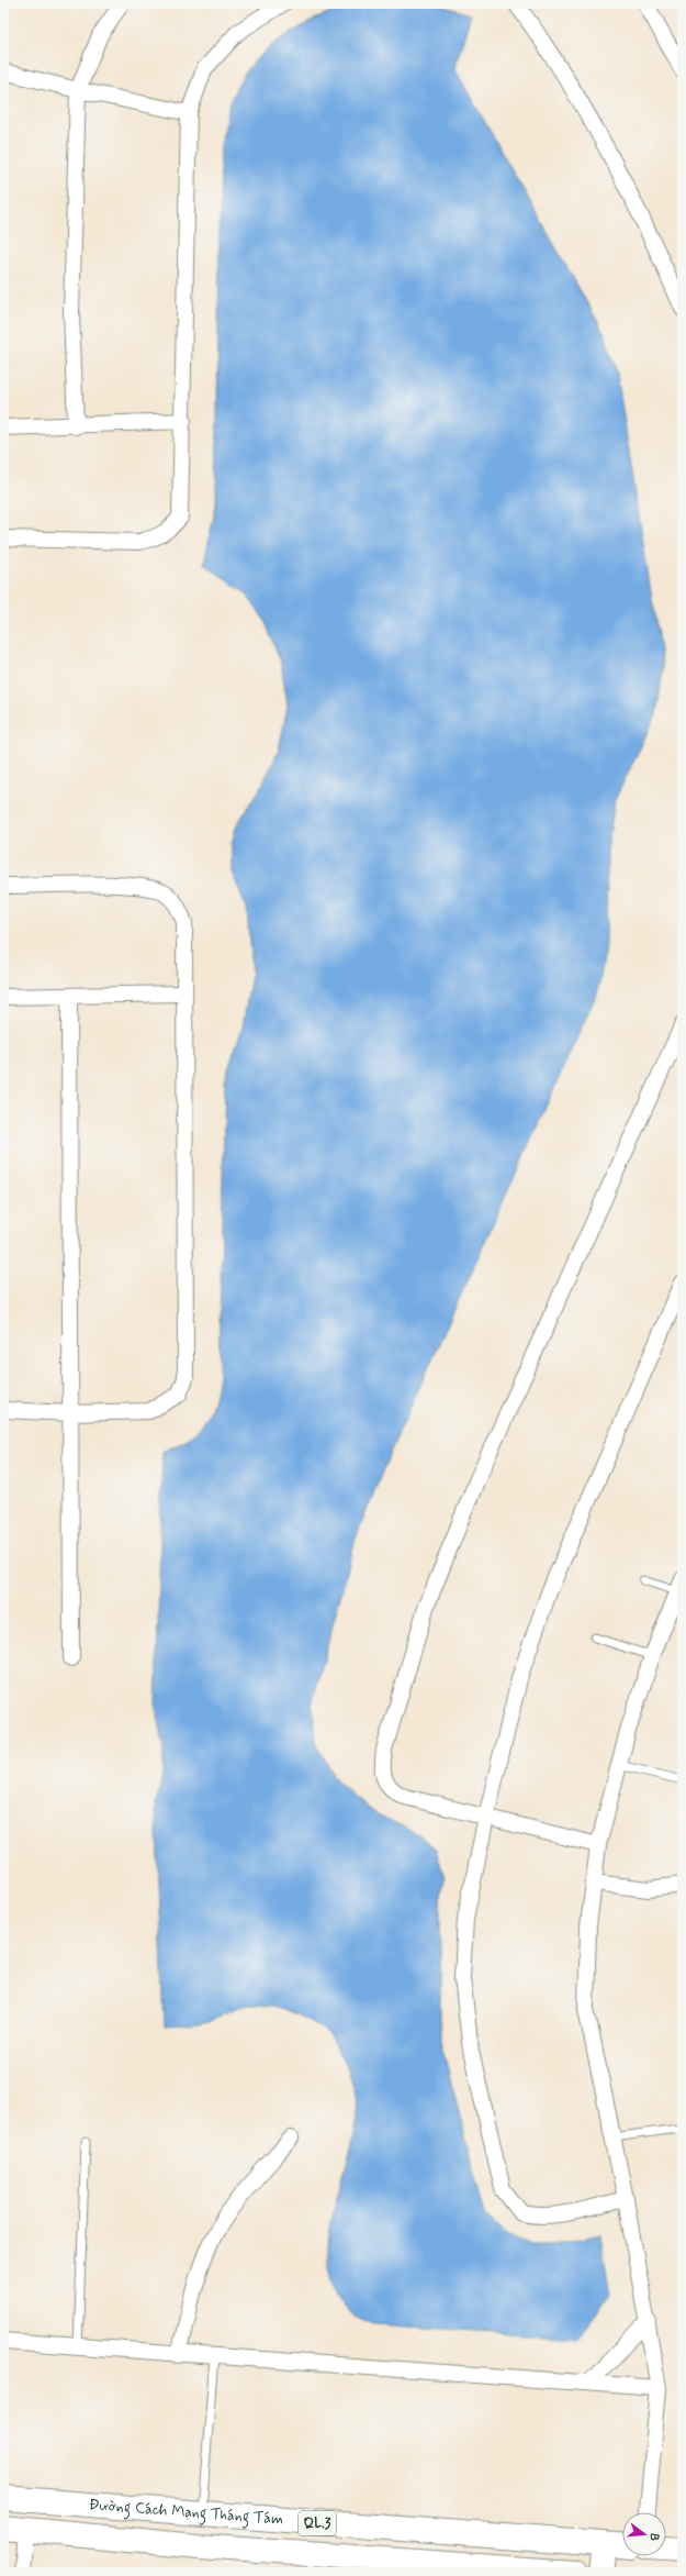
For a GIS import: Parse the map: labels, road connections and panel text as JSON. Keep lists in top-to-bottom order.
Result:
{
  "streets": {
    "highway": ["Đường Cách Mạng Tháng Tám", "QL.3"]
  },
  "north": "right"
}
